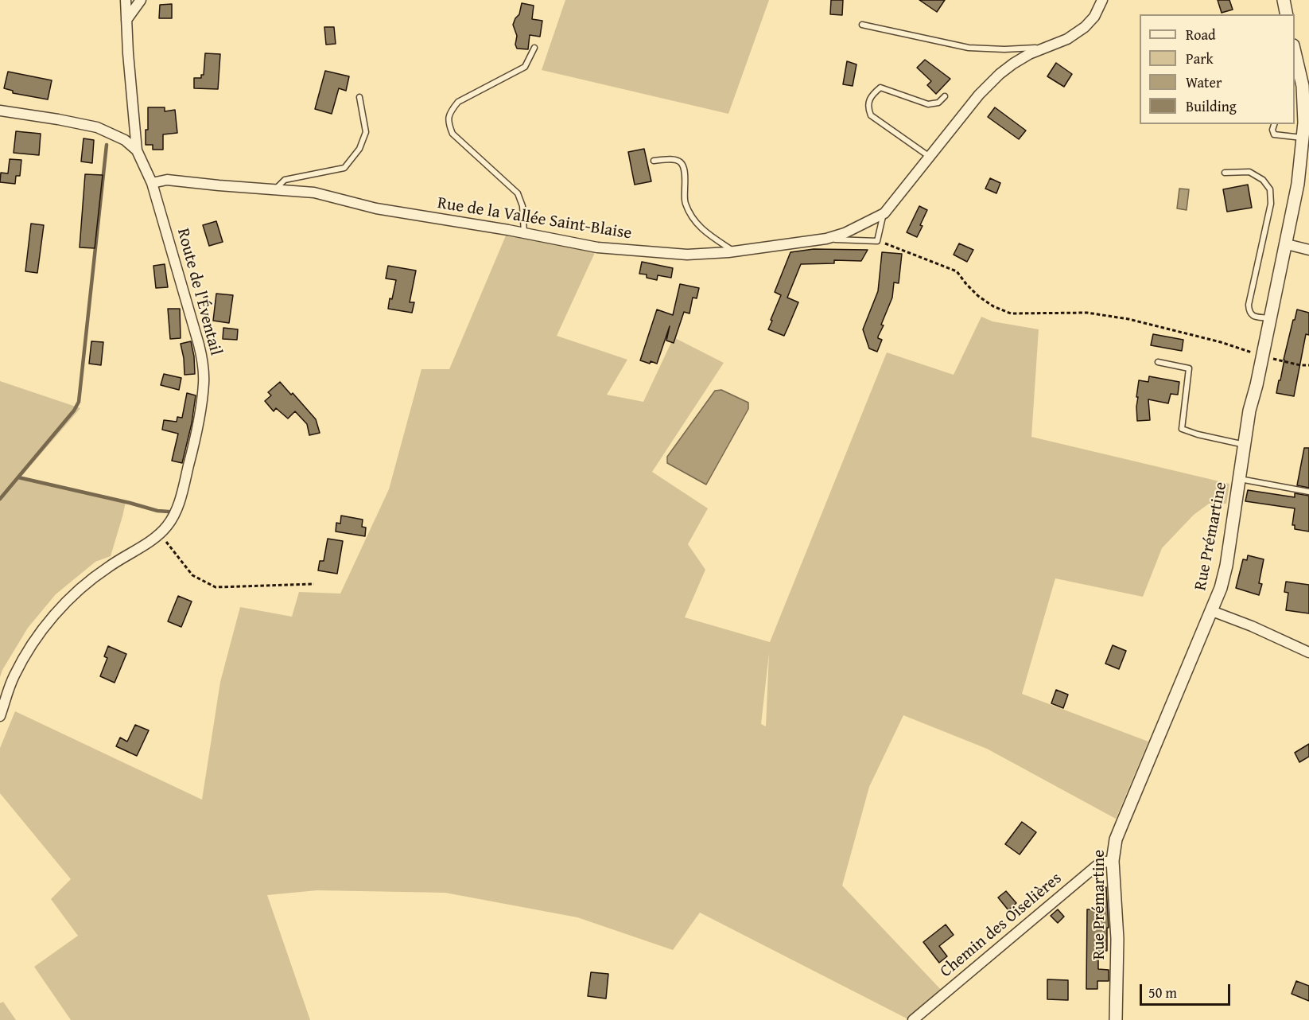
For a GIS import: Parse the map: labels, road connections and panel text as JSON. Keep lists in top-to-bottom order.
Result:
{
  "streets": {
    "street": [
      "Rue de la Vallée Saint-Blaise",
      "Route de l'Éventail",
      "Rue Prémartine",
      "Chemin des Oiselières"
    ]
  },
  "crossings": [
    ["Rue de la Vallée Saint-Blaise", "Route de l'Éventail"],
    ["Rue Prémartine", "Chemin des Oiselières"]
  ],
  "legend": [
    "Road",
    "Park",
    "Water",
    "Building"
  ],
  "scale_bar": "50 m"
}
